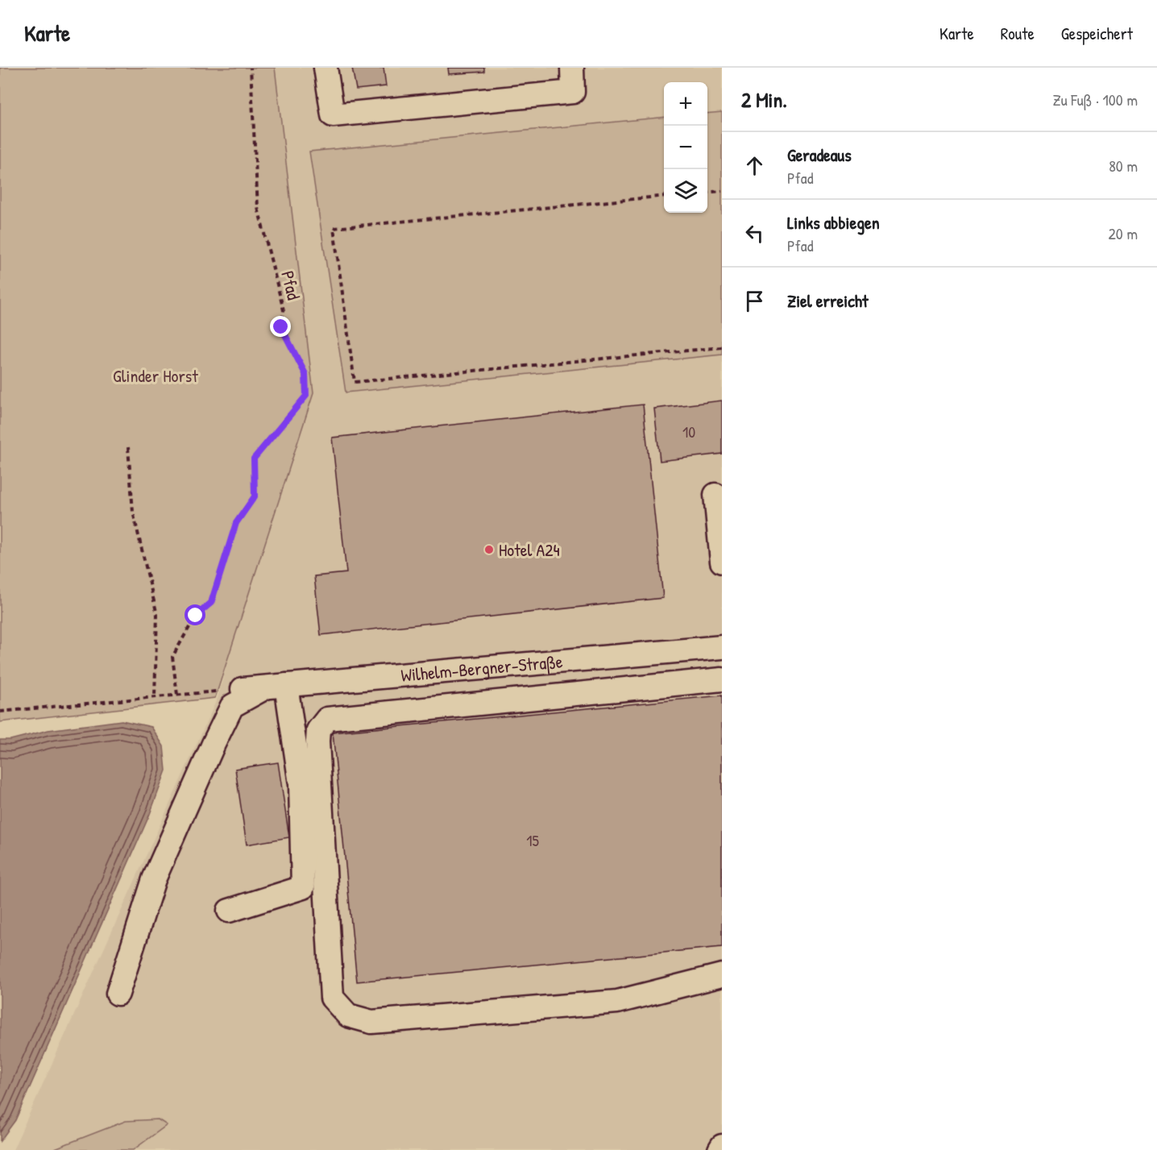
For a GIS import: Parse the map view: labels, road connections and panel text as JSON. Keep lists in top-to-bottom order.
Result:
{
  "streets": {
    "street": ["Wilhelm-Bergner-Straße"],
    "path": ["Pfad"]
  },
  "parks": ["Glinder Horst"],
  "places": ["Hotel A24"],
  "house_numbers": ["10", "15"],
  "page": {
    "header": "Karte",
    "nav": ["Karte", "Route", "Gespeichert"],
    "heading": ["2 Min.", "Zu Fuß · 100 m"],
    "map_buttons": ["+", "−"],
    "list": [
      ["Geradeaus", "Pfad", "80 m"],
      ["Links abbiegen", "Pfad", "20 m"],
      "Ziel erreicht"
    ]
  }
}
